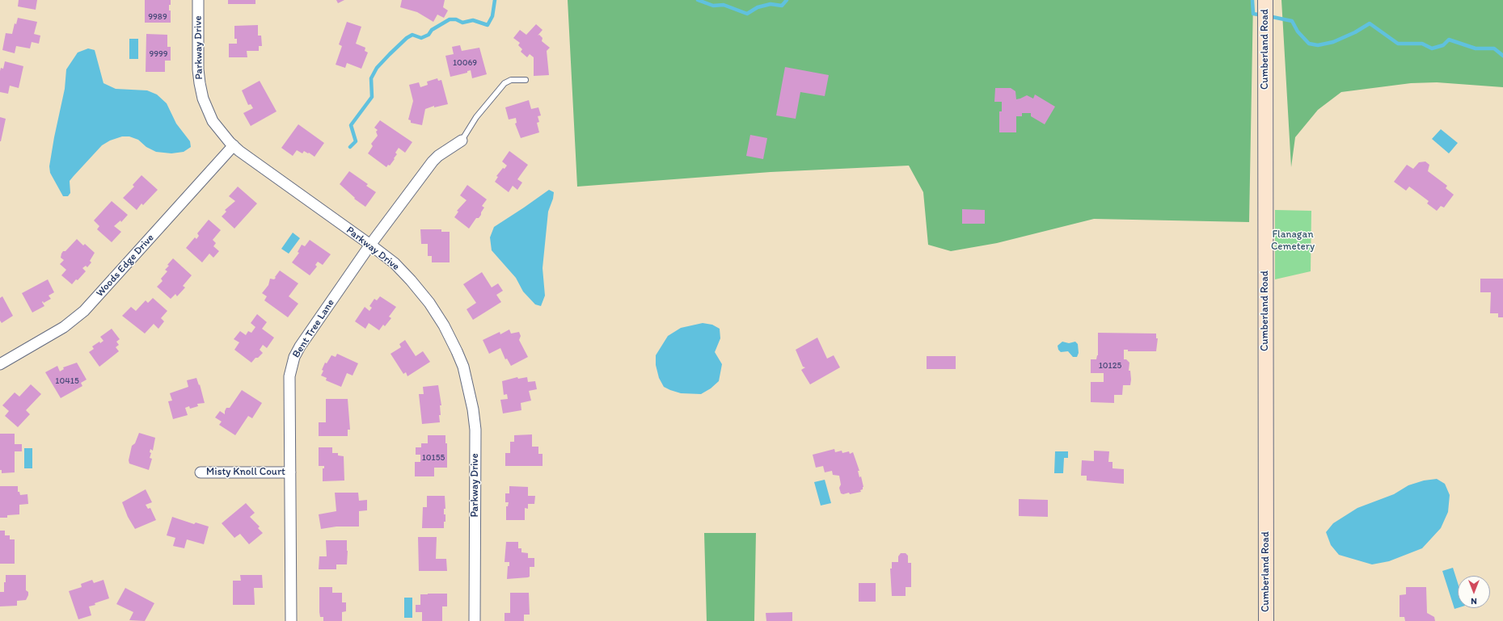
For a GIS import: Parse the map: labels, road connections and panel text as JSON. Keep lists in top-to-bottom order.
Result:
{
  "streets": {
    "main road": ["Cumberland Road"],
    "street": [
      "Parkway Drive",
      "Woods Edge Drive",
      "Bent Tree Lane",
      "Misty Knoll Court"
    ]
  },
  "crossings": [
    ["Parkway Drive", "Woods Edge Drive"],
    ["Parkway Drive", "Bent Tree Lane"],
    ["Bent Tree Lane", "Misty Knoll Court"]
  ],
  "parks": ["Flanagan Cemetery"],
  "house_numbers": [
    "9989",
    "9999",
    "10069",
    "10125",
    "10415",
    "10155"
  ],
  "north": "bottom"
}
